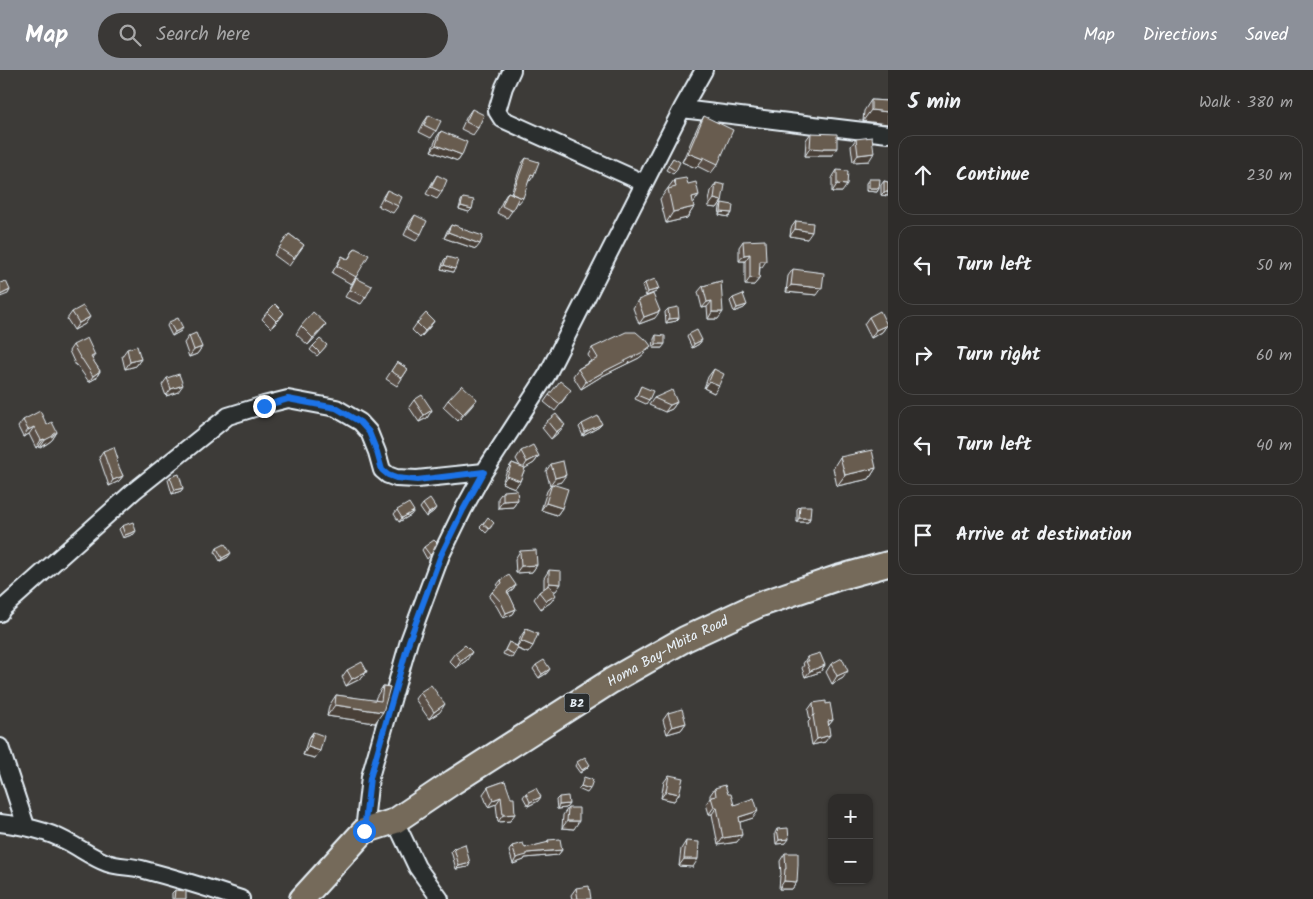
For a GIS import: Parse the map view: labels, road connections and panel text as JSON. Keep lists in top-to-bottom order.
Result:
{
  "streets": {
    "highway": ["Homa Bay-Mbita Road", "B2"]
  },
  "page": {
    "header": "Map",
    "search": "Search here",
    "nav": ["Map", "Directions", "Saved"],
    "heading": ["5 min", "Walk · 380 m"],
    "list": [
      ["Continue", "230 m"],
      ["Turn left", "50 m"],
      ["Turn right", "60 m"],
      ["Turn left", "40 m"],
      "Arrive at destination"
    ],
    "map_buttons": ["+", "−"]
  }
}
